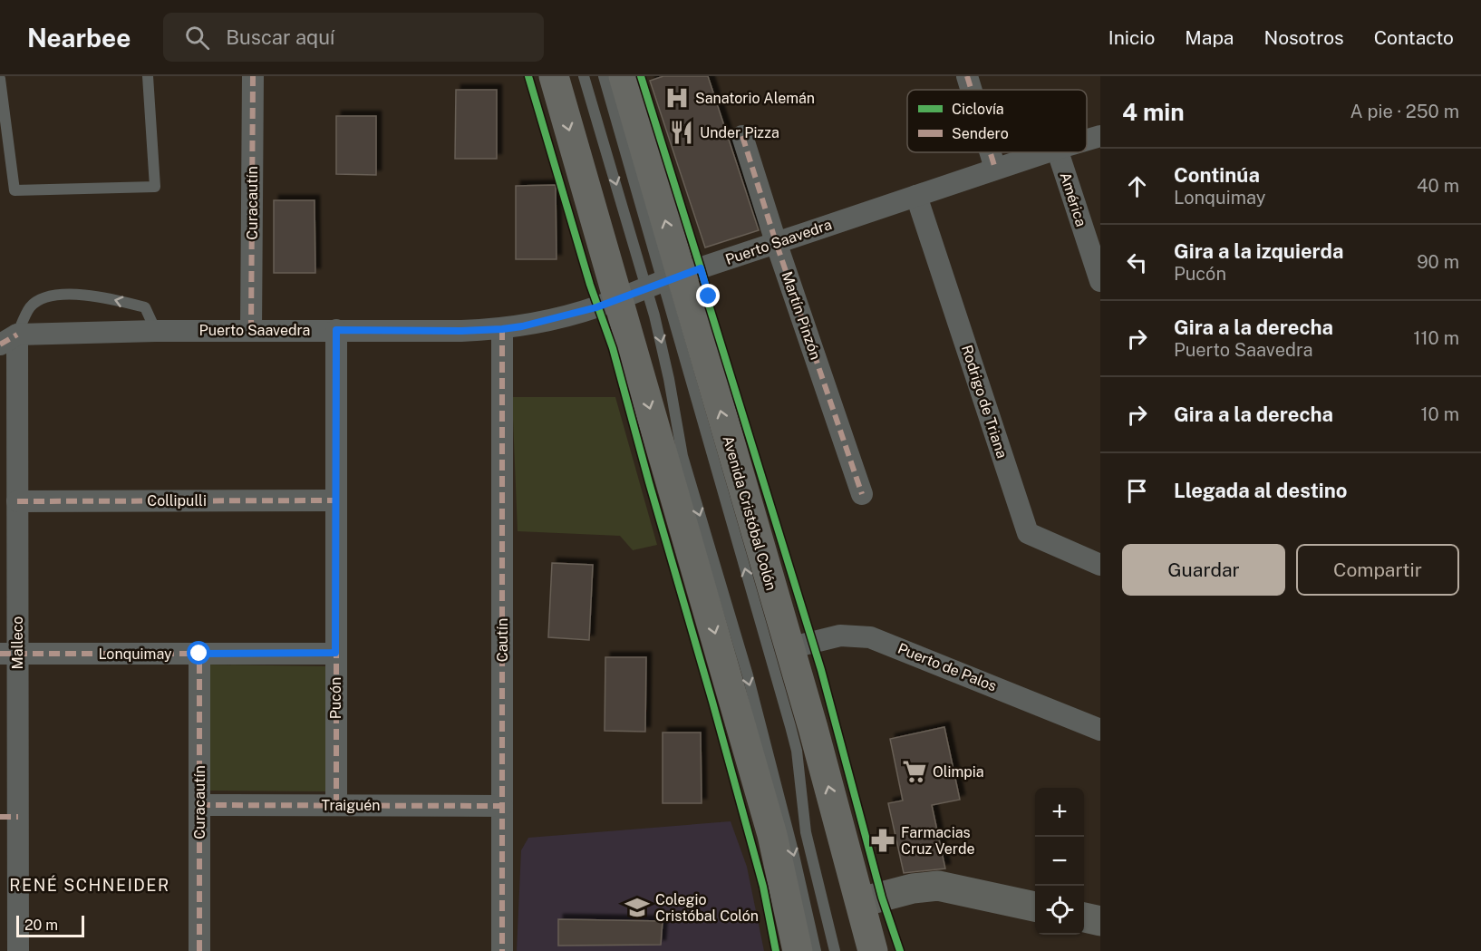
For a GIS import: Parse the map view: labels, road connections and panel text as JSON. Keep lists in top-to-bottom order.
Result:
{
  "streets": {
    "main road": ["Avenida Cristóbal Colón"],
    "street": [
      "América",
      "Curacautín",
      "Puerto Saavedra",
      "Martín Pinzón",
      "Rodrigo de Triana",
      "Collipulli",
      "Cautín",
      "Malleco",
      "Lonquimay",
      "Puerto de Palos",
      "Pucón",
      "Traiguén"
    ]
  },
  "crossings": [
    ["Curacautín", "Puerto Saavedra"],
    ["Curacautín", "Lonquimay"],
    ["Curacautín", "Traiguén"],
    ["Puerto Saavedra", "Martín Pinzón"],
    ["Puerto Saavedra", "Rodrigo de Triana"],
    ["Puerto Saavedra", "Avenida Cristóbal Colón"],
    ["Puerto Saavedra", "Cautín"],
    ["Puerto Saavedra", "Malleco"],
    ["Puerto Saavedra", "Pucón"],
    ["Collipulli", "Malleco"],
    ["Collipulli", "Pucón"],
    ["Avenida Cristóbal Colón", "Puerto de Palos"],
    ["Cautín", "Traiguén"],
    ["Malleco", "Lonquimay"],
    ["Lonquimay", "Pucón"],
    ["Pucón", "Traiguén"]
  ],
  "districts": ["RENÉ SCHNEIDER"],
  "places": {
    "hospital": ["Sanatorio Alemán"],
    "restaurant": ["Under Pizza"],
    "supermarket": ["Olimpia"],
    "pharmacy": ["Farmacias Cruz Verde"],
    "school or university": ["Colegio Cristóbal Colón"]
  },
  "legend": ["Ciclovía", "Sendero"],
  "scale_bar": "20 m",
  "page": {
    "header": "Nearbee",
    "search": "Buscar aquí",
    "nav": [
      "Inicio",
      "Mapa",
      "Nosotros",
      "Contacto"
    ],
    "heading": ["4 min", "A pie · 250 m"],
    "list": [
      ["Continúa", "Lonquimay", "40 m"],
      ["Gira a la izquierda", "Pucón", "90 m"],
      ["Gira a la derecha", "Puerto Saavedra", "110 m"],
      ["Gira a la derecha", "10 m"],
      "Llegada al destino"
    ],
    "buttons": ["Guardar", "Compartir"],
    "map_buttons": ["+", "−"],
    "scale": "20 m"
  }
}
